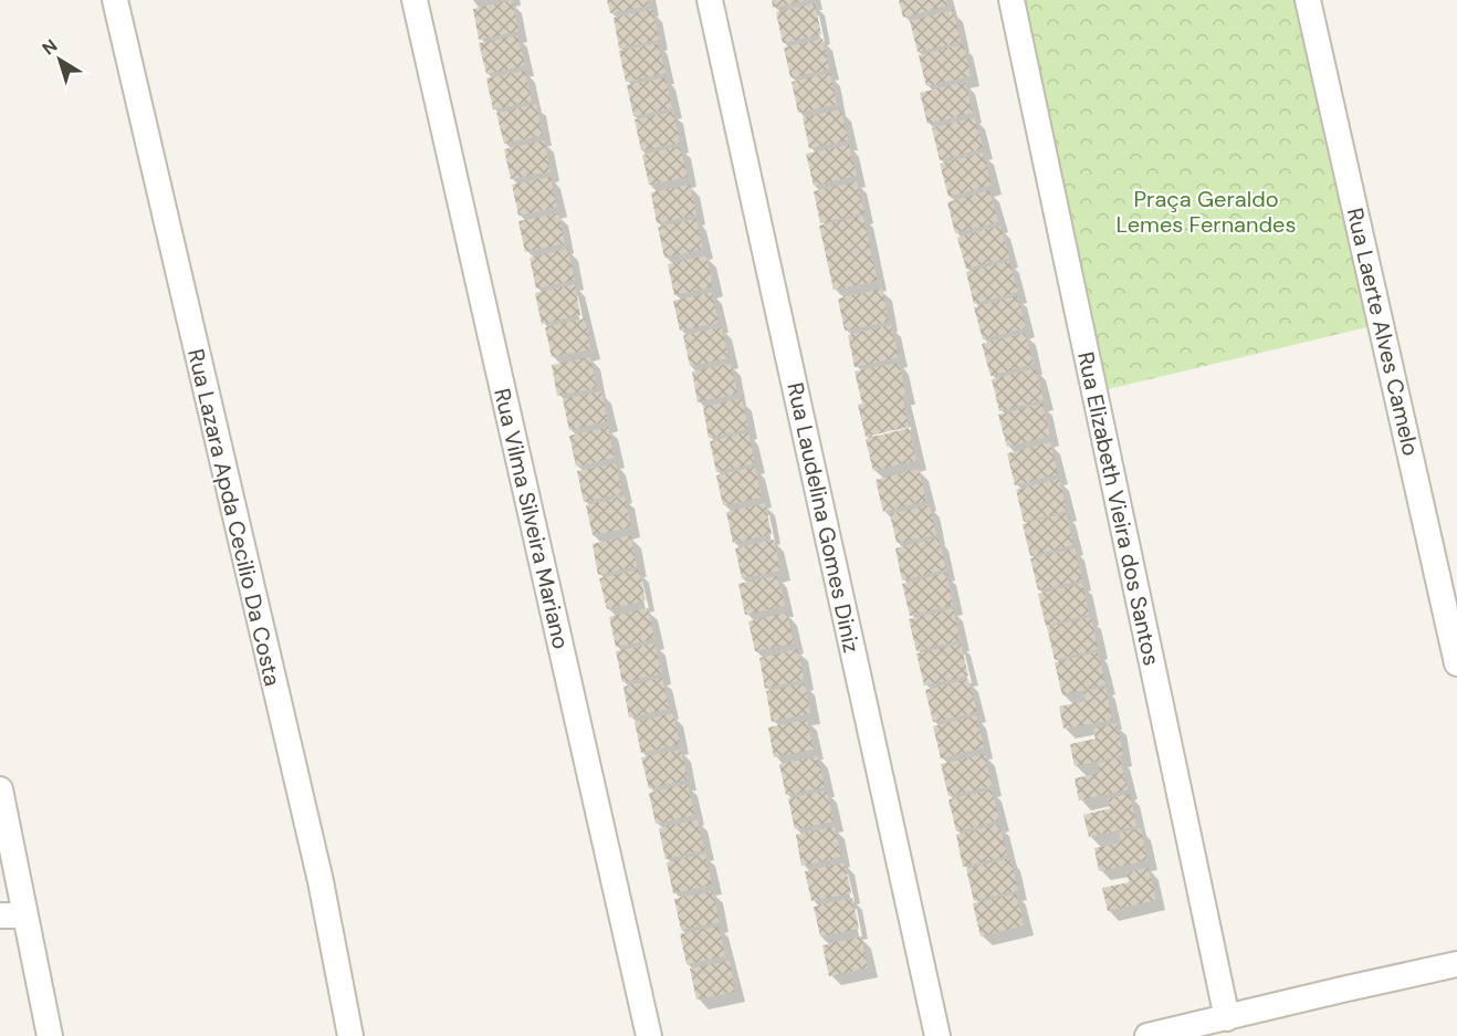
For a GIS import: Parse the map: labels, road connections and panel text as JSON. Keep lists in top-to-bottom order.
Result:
{
  "streets": {
    "street": [
      "Rua Laerte Alves Camelo",
      "Rua Elizabeth Vieira dos Santos",
      "Rua Lazara Apda Cecilio Da Costa",
      "Rua Laudelina Gomes Diniz",
      "Rua Vilma Silveira Mariano"
    ]
  },
  "parks": ["Praça Geraldo Lemes Fernandes"],
  "north": "top left"
}
